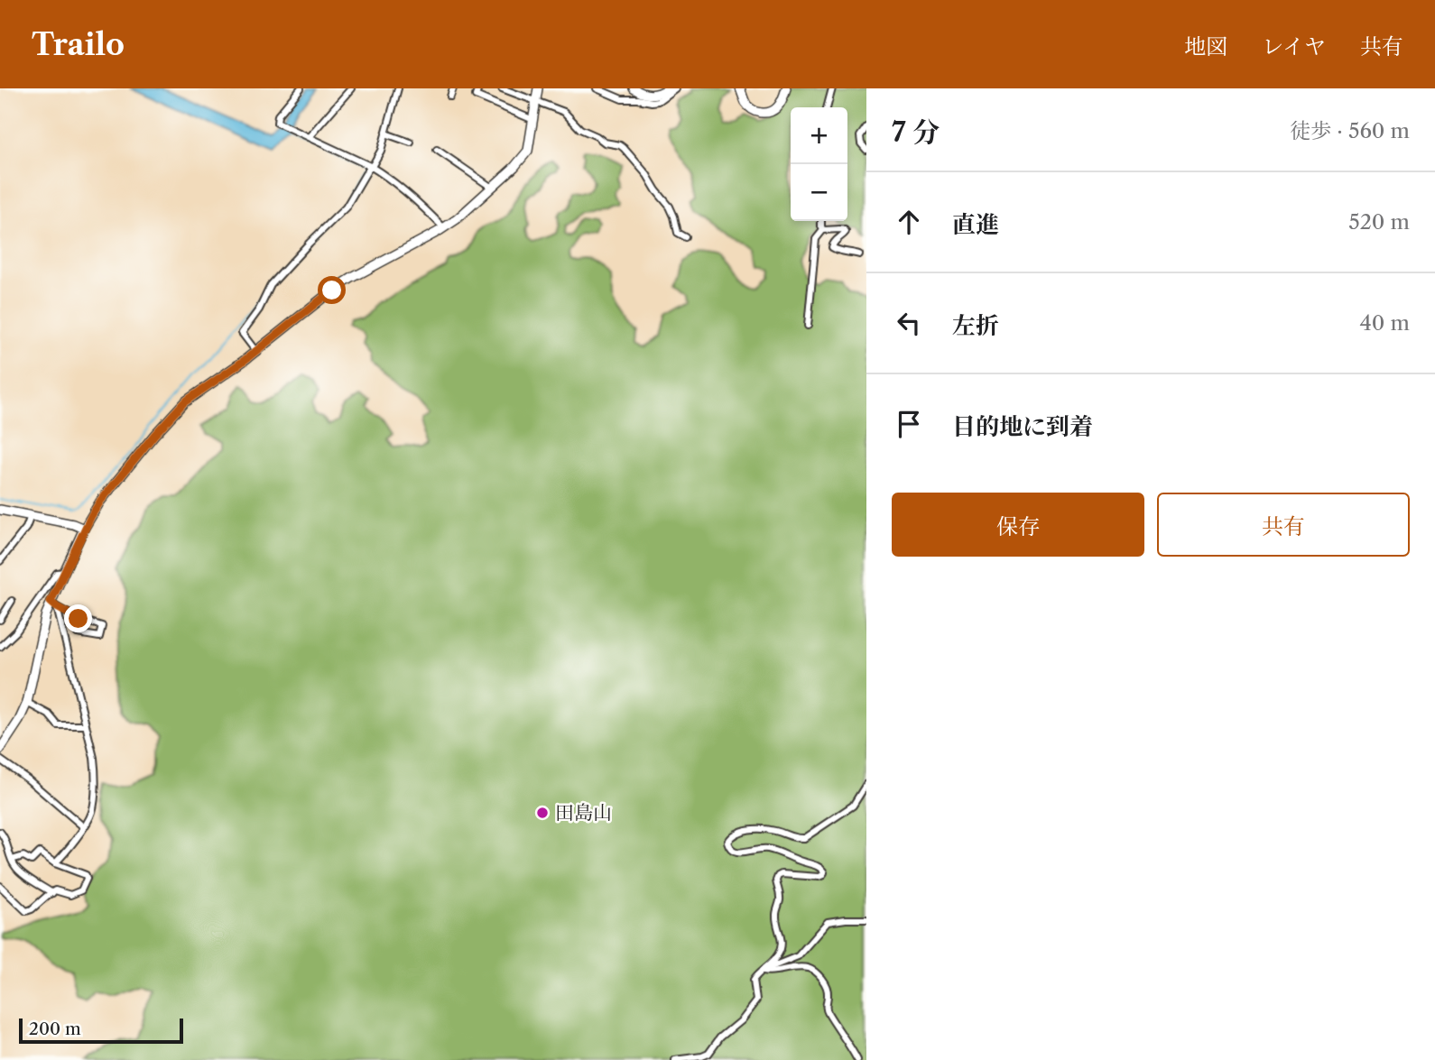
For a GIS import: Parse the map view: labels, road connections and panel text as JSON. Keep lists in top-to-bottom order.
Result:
{
  "places": ["田島山"],
  "scale_bar": "200 m",
  "page": {
    "header": "Trailo",
    "nav": ["地図", "レイヤ", "共有"],
    "heading": ["7 分", "徒歩 · 560 m"],
    "map_buttons": ["+", "−"],
    "list": [
      ["直進", "520 m"],
      ["左折", "40 m"],
      "目的地に到着"
    ],
    "buttons": ["保存", "共有"],
    "scale": "200 m"
  }
}
